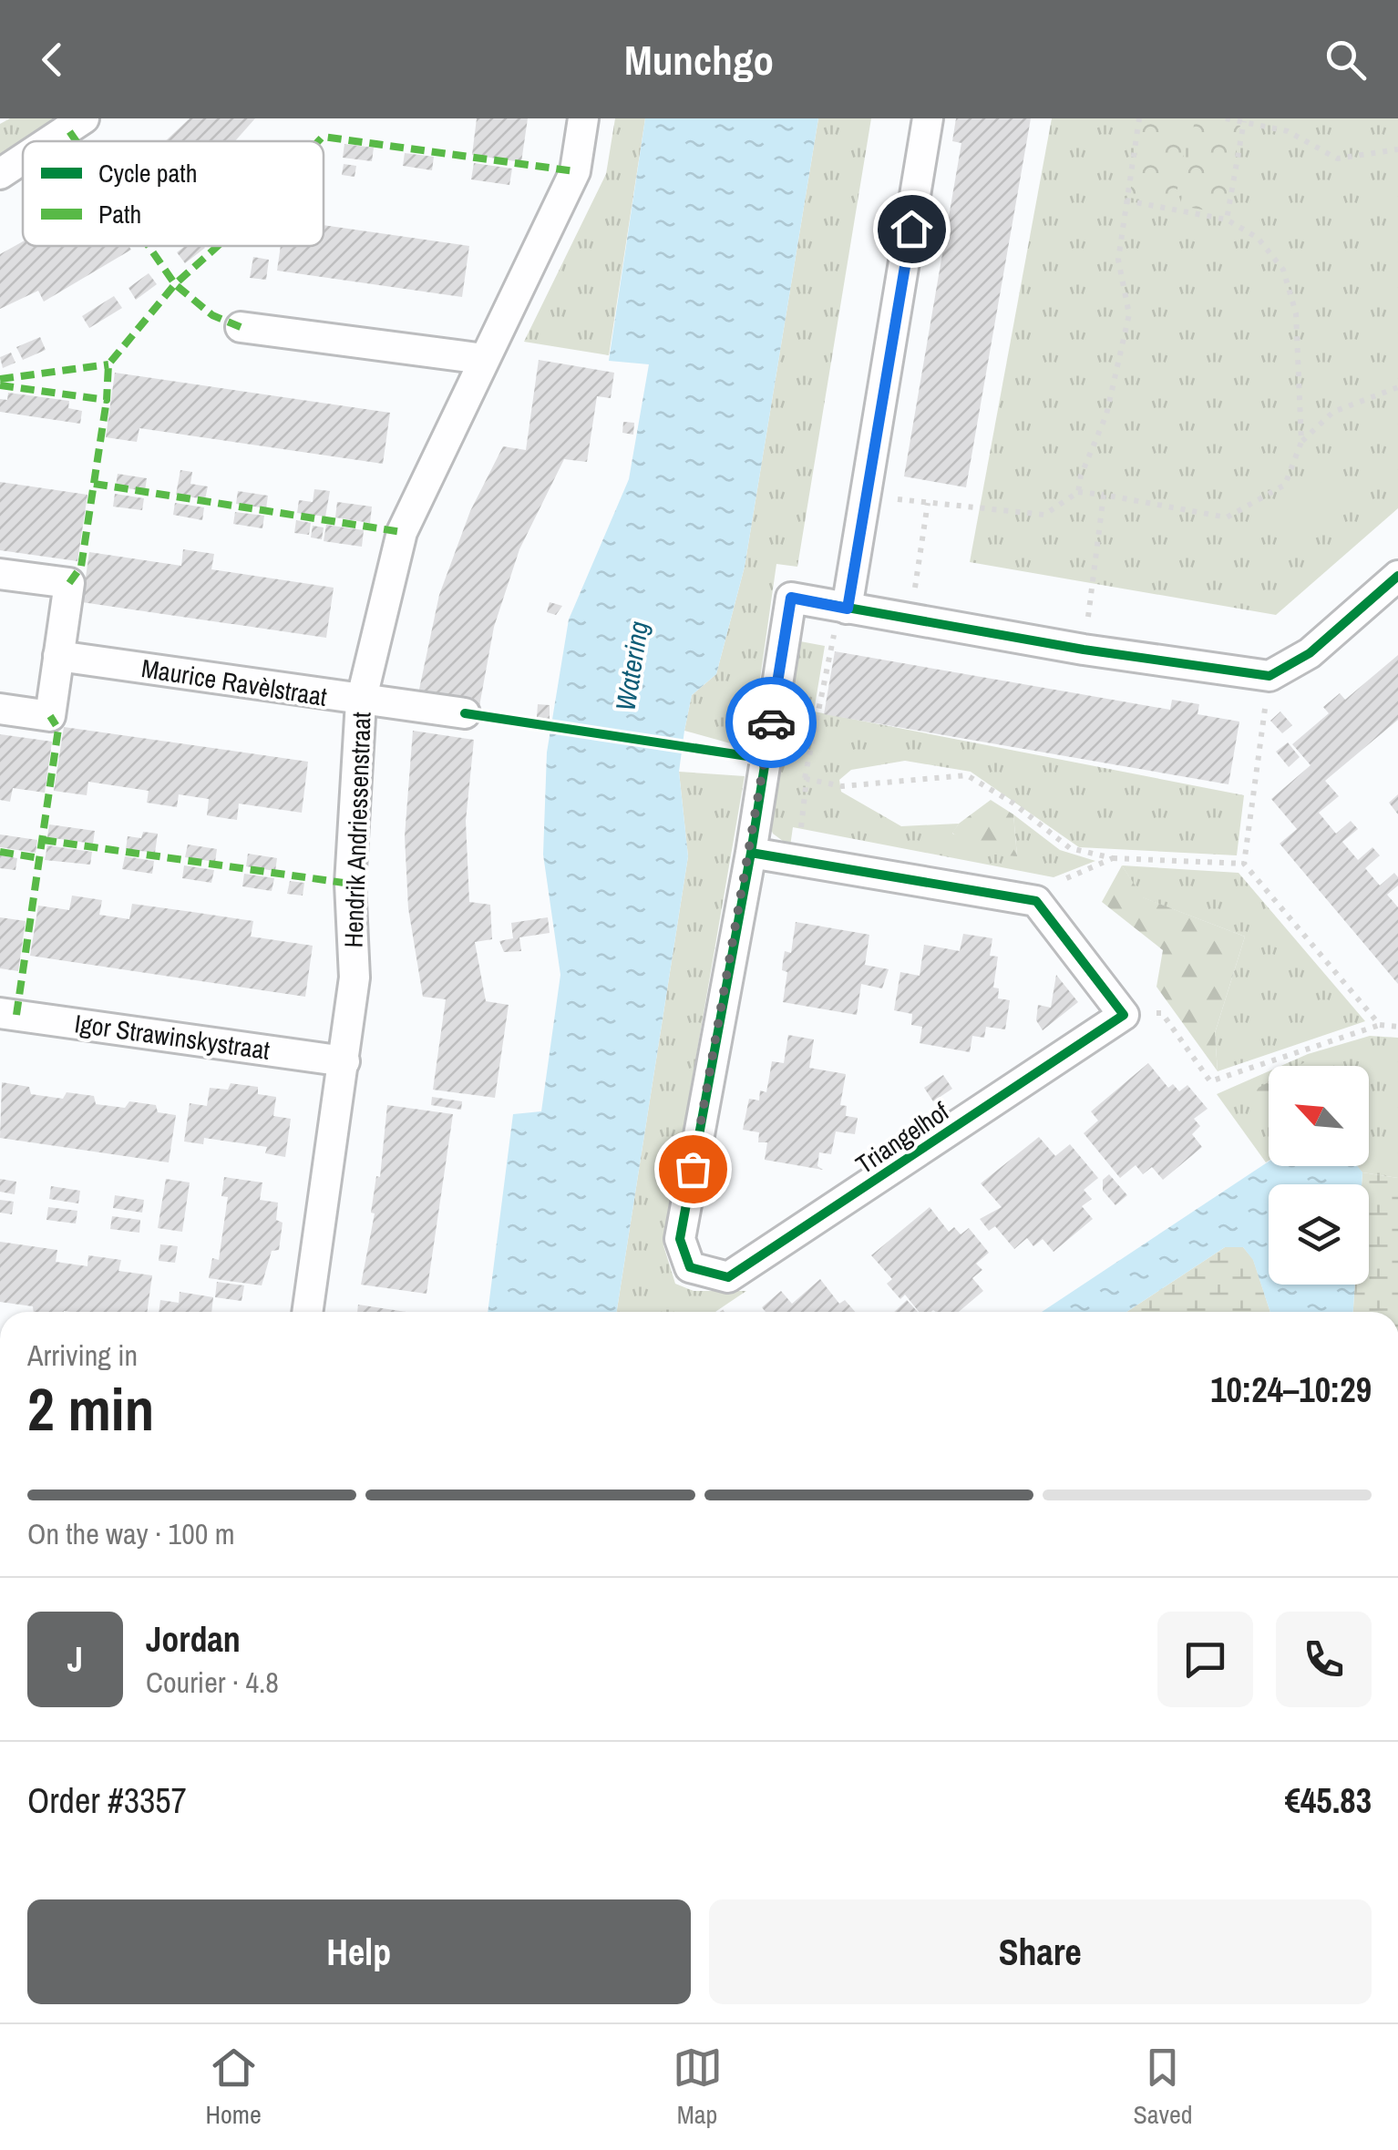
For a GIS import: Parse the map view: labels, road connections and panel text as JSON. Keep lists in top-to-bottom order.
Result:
{
  "streets": {
    "street": [
      "Maurice Ravèlstraat",
      "Hendrik Andriessenstraat",
      "Igor Strawinskystraat",
      "Triangelhof"
    ]
  },
  "crossings": [
    ["Maurice Ravèlstraat", "Hendrik Andriessenstraat"],
    ["Hendrik Andriessenstraat", "Igor Strawinskystraat"]
  ],
  "water": ["Watering"],
  "legend": ["Cycle path", "Path"],
  "north": "top left",
  "page": {
    "header": "Munchgo",
    "heading": ["2 min", "Arriving in", "10:24–10:29"],
    "panel": [
      "Jordan",
      "Courier · 4.8",
      "Order #3357",
      "€45.83"
    ],
    "bar": "On the way · 100 m",
    "round": "J",
    "buttons": ["Help", "Share"],
    "tabs": ["Home", "Map", "Saved"]
  }
}
